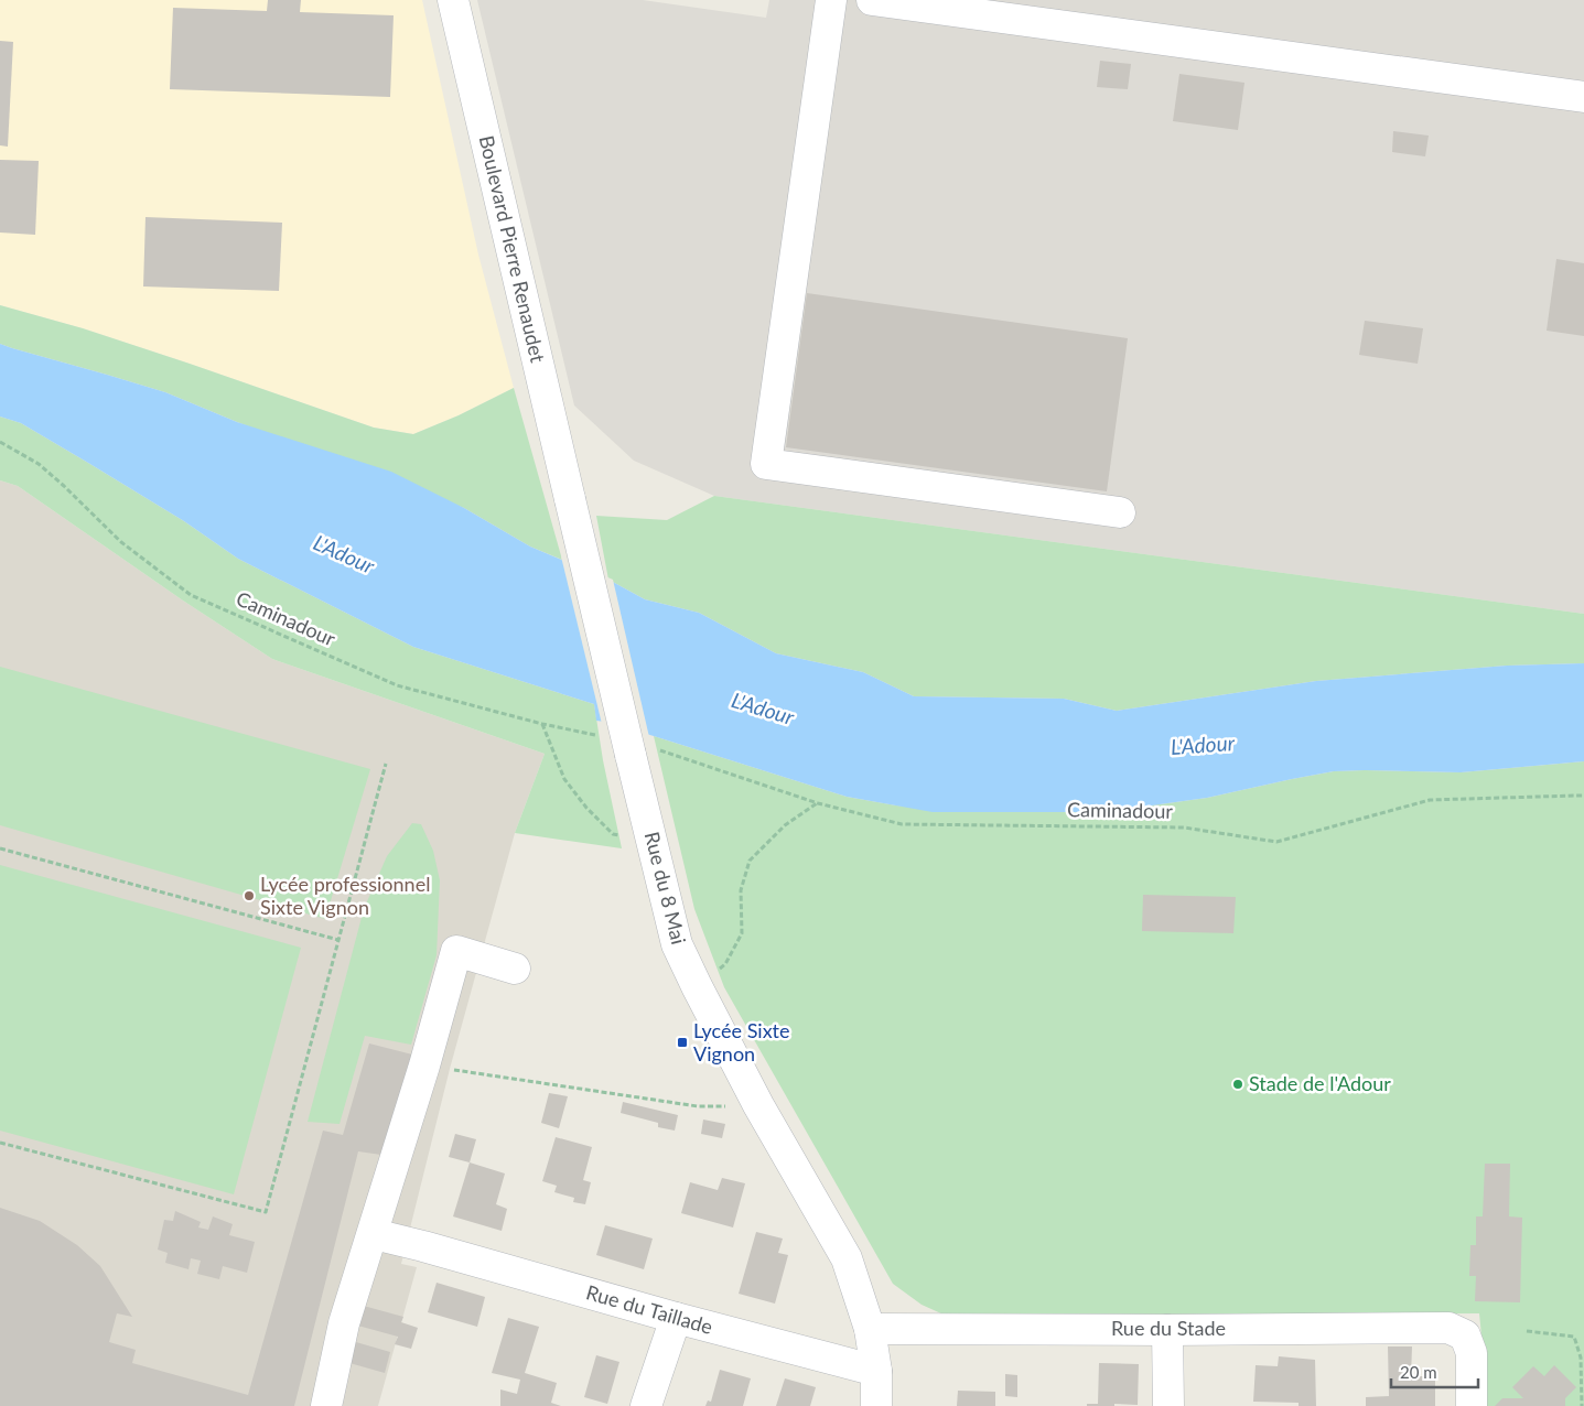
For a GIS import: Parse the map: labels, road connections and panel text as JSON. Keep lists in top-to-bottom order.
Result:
{
  "streets": {
    "street": [
      "Boulevard Pierre Renaudet",
      "Rue du 8 Mai",
      "Rue du Taillade",
      "Rue du Stade"
    ],
    "path": ["Caminadour"]
  },
  "crossings": [
    ["Boulevard Pierre Renaudet", "Rue du 8 Mai"],
    ["Caminadour", "Rue du 8 Mai"],
    ["Rue du 8 Mai", "Rue du Taillade"],
    ["Rue du 8 Mai", "Rue du Stade"]
  ],
  "water": ["L'Adour"],
  "places": {
    "other": ["Lycée professionnel Sixte Vignon", "Stade de l'Adour"],
    "transit": ["Lycée Sixte Vignon"]
  },
  "scale_bar": "20 m"
}
